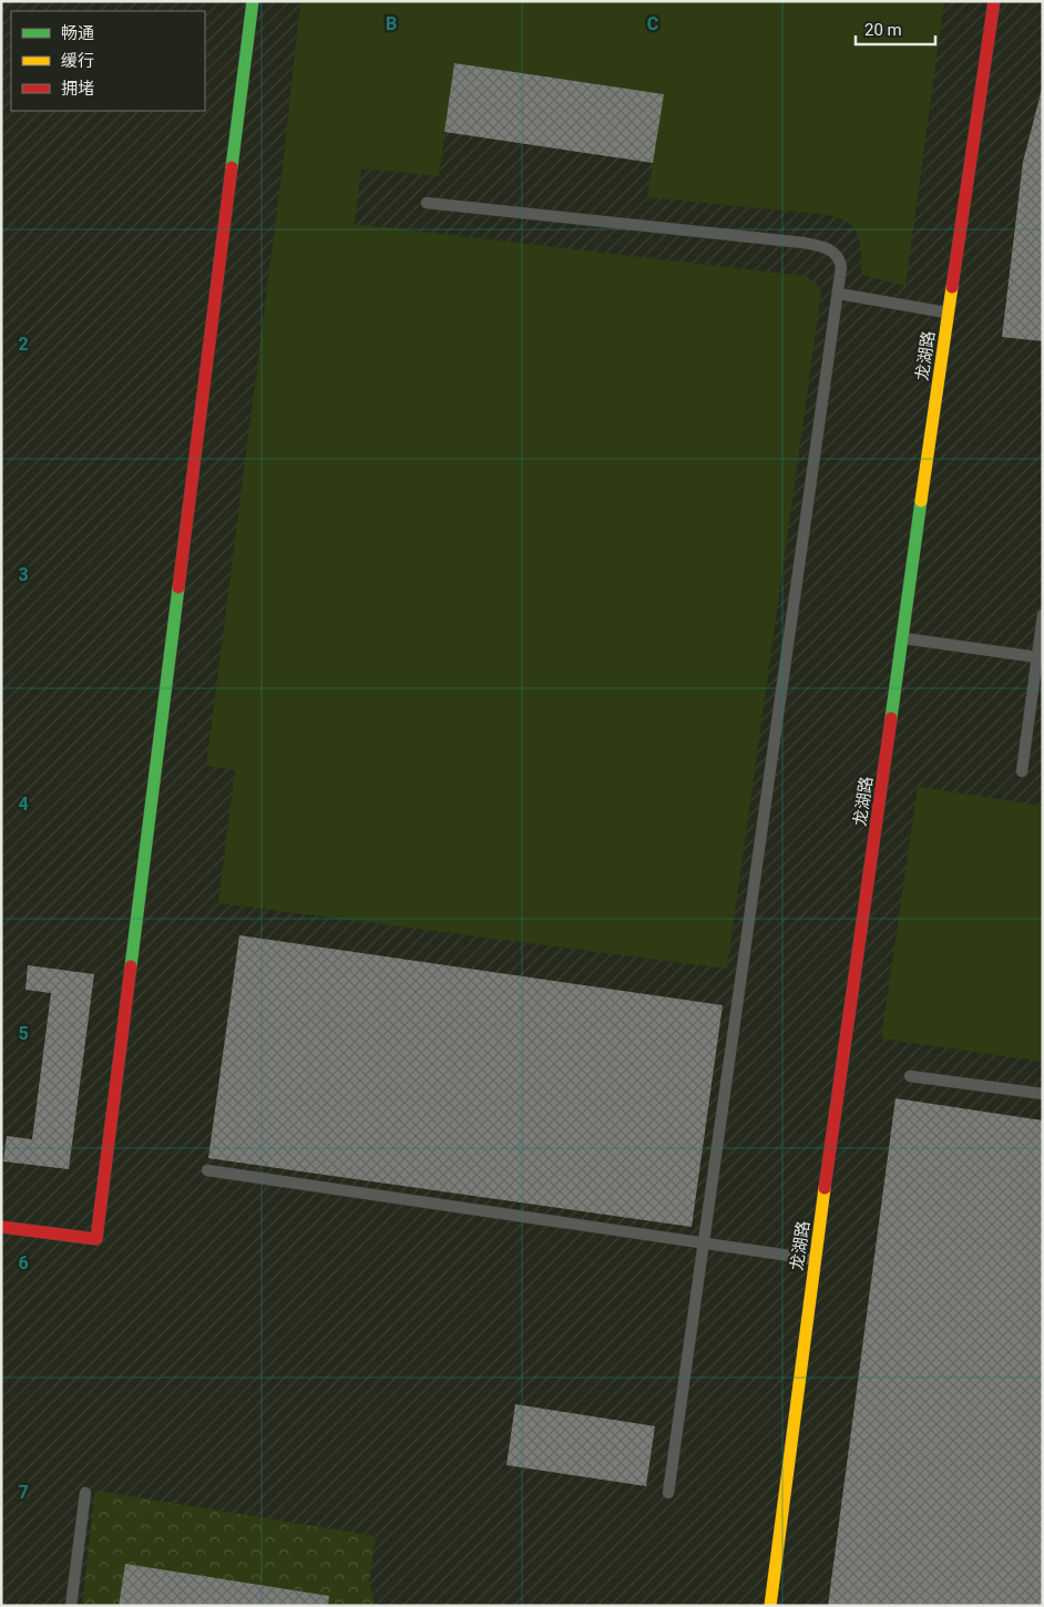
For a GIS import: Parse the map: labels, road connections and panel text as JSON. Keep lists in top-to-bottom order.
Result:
{
  "streets": {
    "street": ["龙湖路"]
  },
  "legend": ["畅通", "缓行", "拥堵"],
  "scale_bar": "20 m",
  "grid": {
    "columns": ["B", "C"],
    "rows": [
      "2",
      "3",
      "4",
      "5",
      "6",
      "7"
    ]
  }
}
